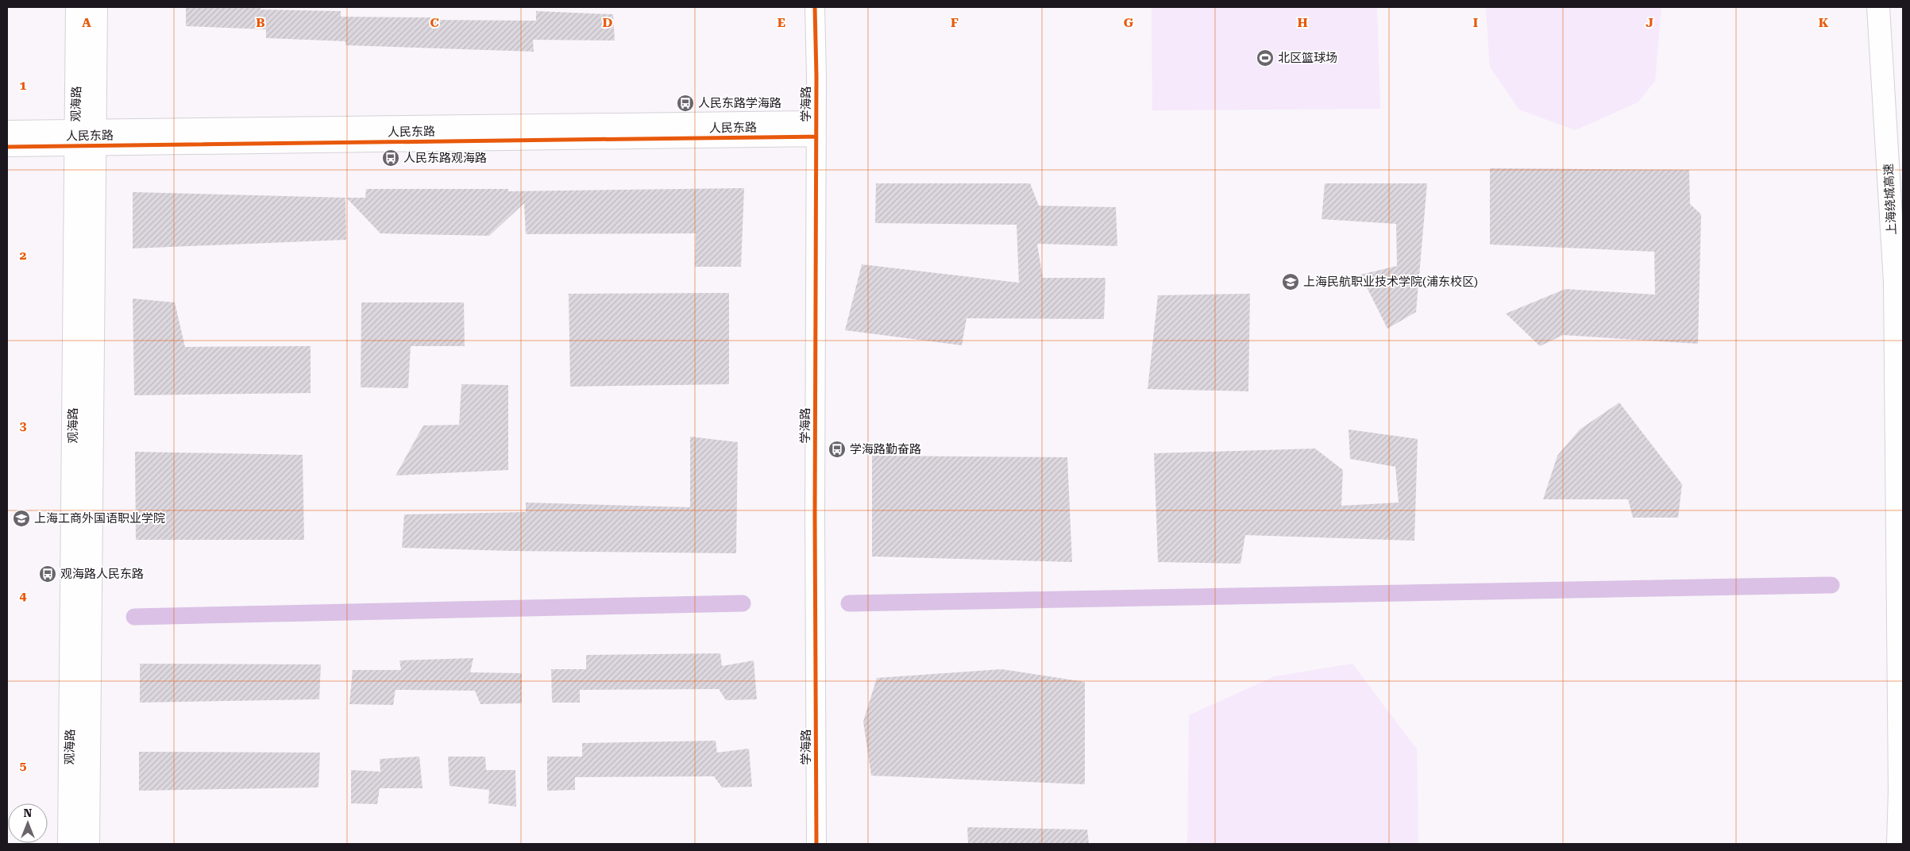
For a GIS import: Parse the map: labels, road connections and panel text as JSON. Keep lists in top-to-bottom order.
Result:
{
  "streets": {
    "main road": ["观海路", "上海绕城高速"],
    "street": ["学海路", "人民东路"]
  },
  "crossings": [
    ["观海路", "人民东路"],
    ["学海路", "人民东路"]
  ],
  "places": {
    "sports": ["北区篮球场"],
    "bus stop": [
      "人民东路学海路",
      "人民东路观海路",
      "学海路勤奋路",
      "观海路人民东路"
    ],
    "school or university": ["上海民航职业技术学院(浦东校区)", "上海工商外国语职业学院"]
  },
  "north": "top",
  "grid": {
    "columns": [
      "A",
      "B",
      "C",
      "D",
      "E",
      "F",
      "G",
      "H",
      "I",
      "J",
      "K"
    ],
    "rows": [
      "1",
      "2",
      "3",
      "4",
      "5"
    ]
  }
}
